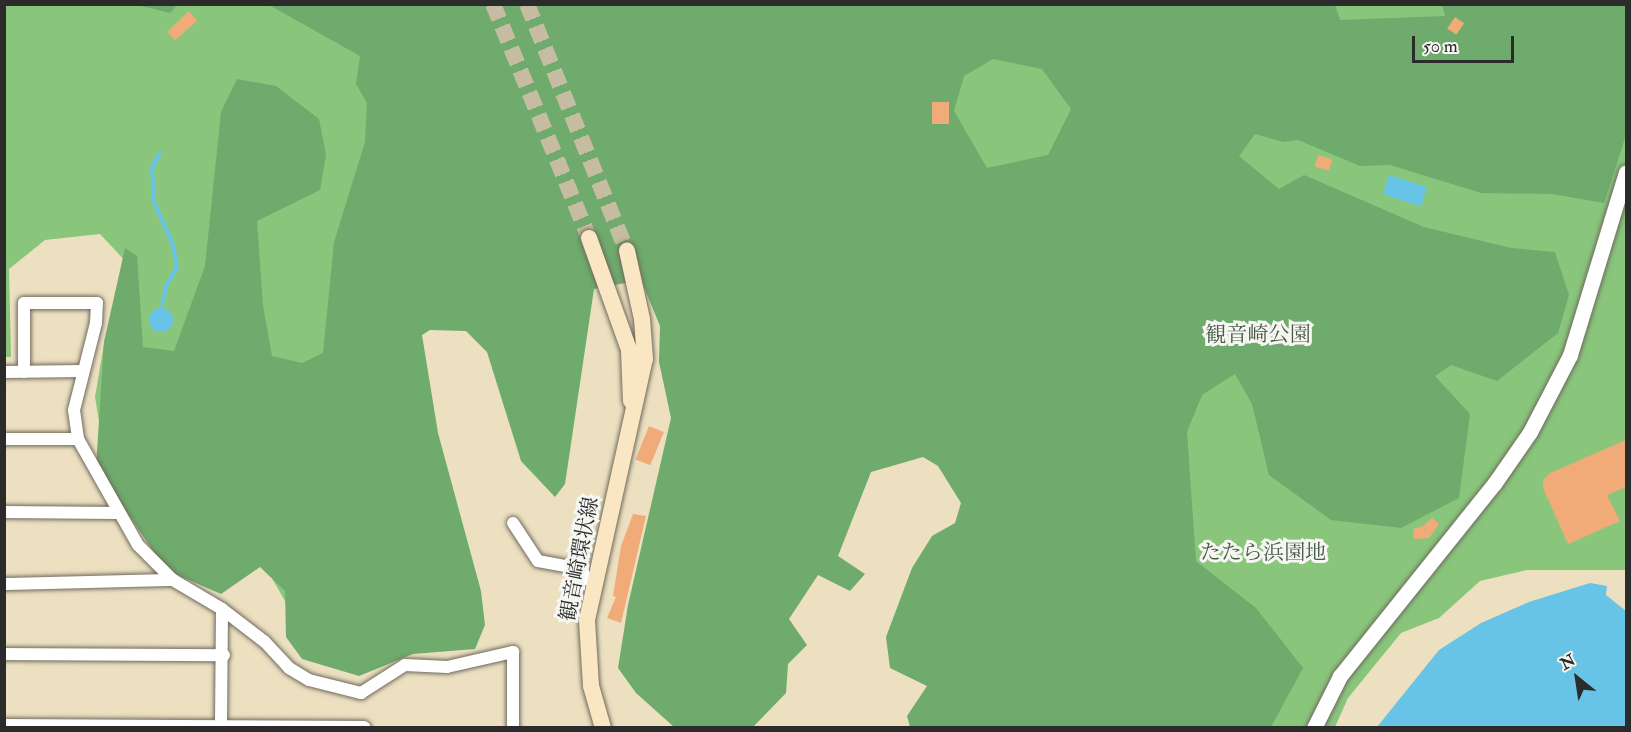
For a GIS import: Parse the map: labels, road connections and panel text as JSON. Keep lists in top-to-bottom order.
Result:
{
  "streets": {
    "main road": ["観音崎環状線"]
  },
  "parks": ["観音崎公園", "たたら浜園地"],
  "scale_bar": "50 m",
  "north": "top left"
}
